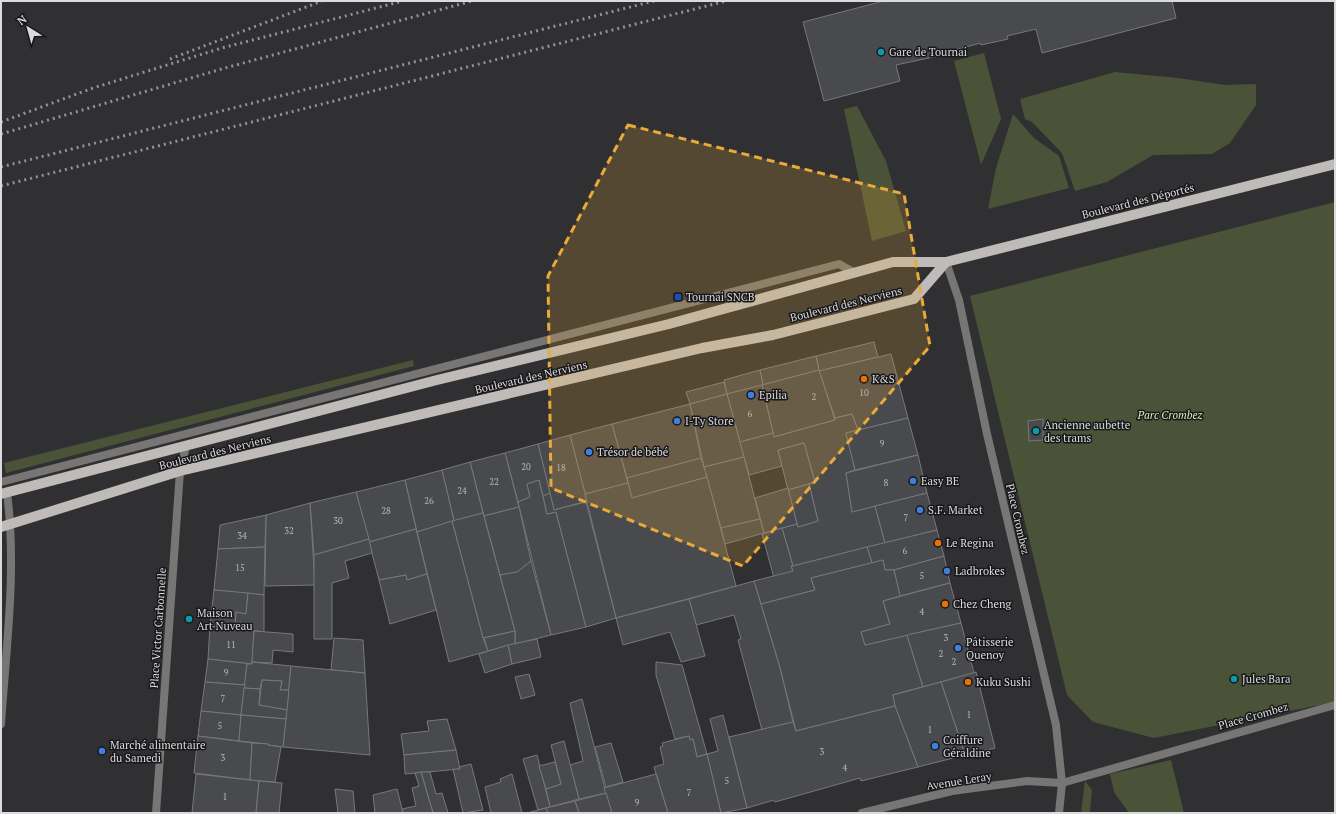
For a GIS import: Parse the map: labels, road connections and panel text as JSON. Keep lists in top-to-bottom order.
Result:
{
  "streets": {
    "main road": ["Boulevard des Déportés", "Boulevard des Nerviens"],
    "street": ["Place Crombez", "Place Victor Carbonnelle", "Avenue Leray"]
  },
  "crossings": [
    ["Boulevard des Déportés", "Boulevard des Nerviens"],
    ["Boulevard des Déportés", "Place Crombez"],
    ["Boulevard des Nerviens", "Place Crombez"],
    ["Boulevard des Nerviens", "Place Victor Carbonnelle"],
    ["Place Crombez", "Avenue Leray"]
  ],
  "parks": ["Parc Crombez"],
  "places": {
    "other": [
      "Gare de Tournai",
      "K&S",
      "Epilia",
      "I-Ty Store",
      "Ancienne aubette des trams",
      "Trésor de bébé",
      "Easy BE",
      "S.F. Market",
      "Le Regina",
      "Ladbrokes",
      "Chez Cheng",
      "Maison Art Nuveau",
      "Pâtisserie Quenoy",
      "Jules Bara",
      "Kuku Sushi",
      "Coiffure Géraldine",
      "Marché alimentaire du Samedi"
    ],
    "transit": ["Tournai SNCB"]
  },
  "house_numbers": [
    "10",
    "2",
    "6",
    "9",
    "20",
    "18",
    "22",
    "8",
    "24",
    "26",
    "28",
    "7",
    "30",
    "32",
    "34",
    "6",
    "15",
    "5",
    "4",
    "3",
    "11",
    "2",
    "2",
    "9",
    "7",
    "1",
    "5",
    "1",
    "3",
    "3",
    "4",
    "5",
    "7",
    "1",
    "9"
  ],
  "north": "top left"
}
